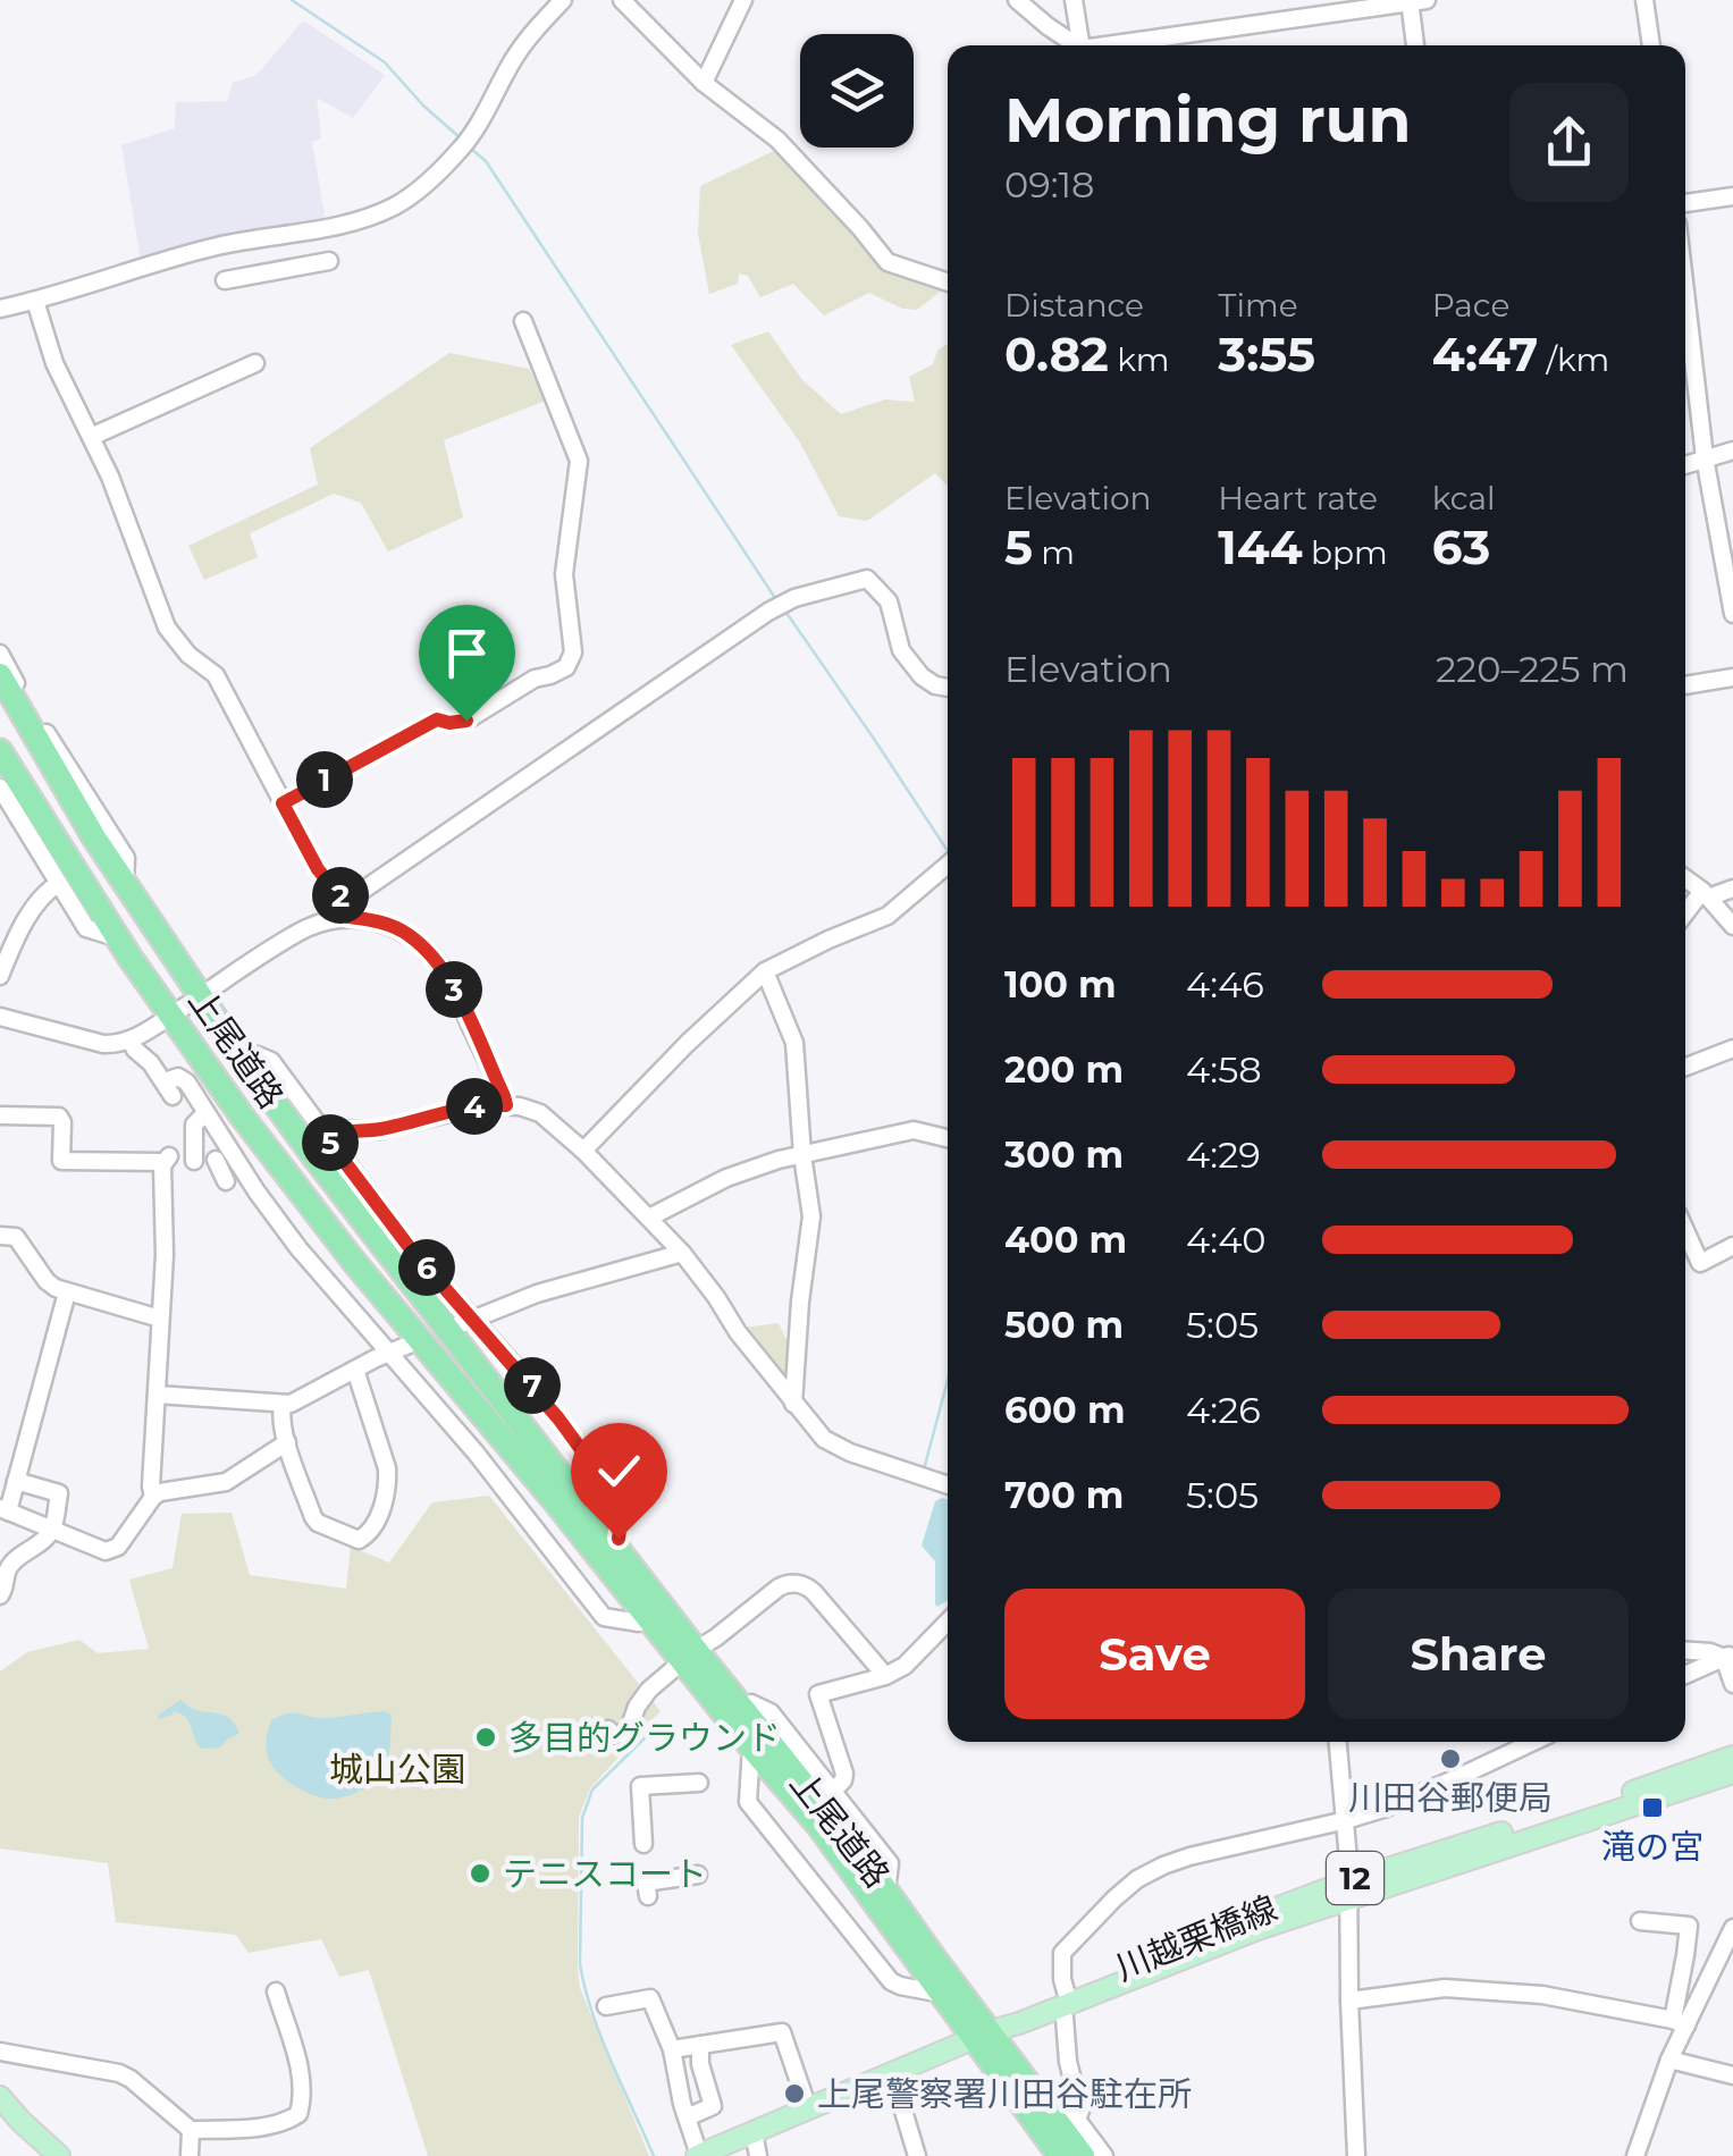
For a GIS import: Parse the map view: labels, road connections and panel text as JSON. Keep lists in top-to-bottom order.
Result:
{
  "streets": {
    "highway": ["上尾道路"],
    "main road": ["12", "川越栗橋線"]
  },
  "crossings": [
    ["上尾道路", "川越栗橋線"]
  ],
  "parks": ["城山公園"],
  "places": {
    "other": [
      "多目的グラウンド",
      "川田谷郵便局",
      "テニスコート",
      "上尾警察署川田谷駐在所"
    ],
    "transit": ["滝の宮"]
  },
  "page": {
    "heading": ["Morning run", "09:18"],
    "stats": [
      ["Distance", "0.82 km"],
      ["Time", "3:55"],
      ["Pace", "4:47 /km"],
      ["Elevation", "5 m"],
      ["Heart rate", "144 bpm"],
      ["kcal", "63"]
    ],
    "chart": ["Elevation", "220–225 m"],
    "pins": [
      "1",
      "2",
      "3",
      "4",
      "5",
      "6",
      "7"
    ],
    "list": [
      {
        "name": "100 m",
        "note": "4:46"
      },
      {
        "name": "200 m",
        "note": "4:58"
      },
      {
        "name": "300 m",
        "note": "4:29"
      },
      {
        "name": "400 m",
        "note": "4:40"
      },
      {
        "name": "500 m",
        "note": "5:05"
      },
      {
        "name": "600 m",
        "note": "4:26"
      },
      {
        "name": "700 m",
        "note": "5:05"
      }
    ],
    "buttons": ["Save", "Share"]
  }
}
